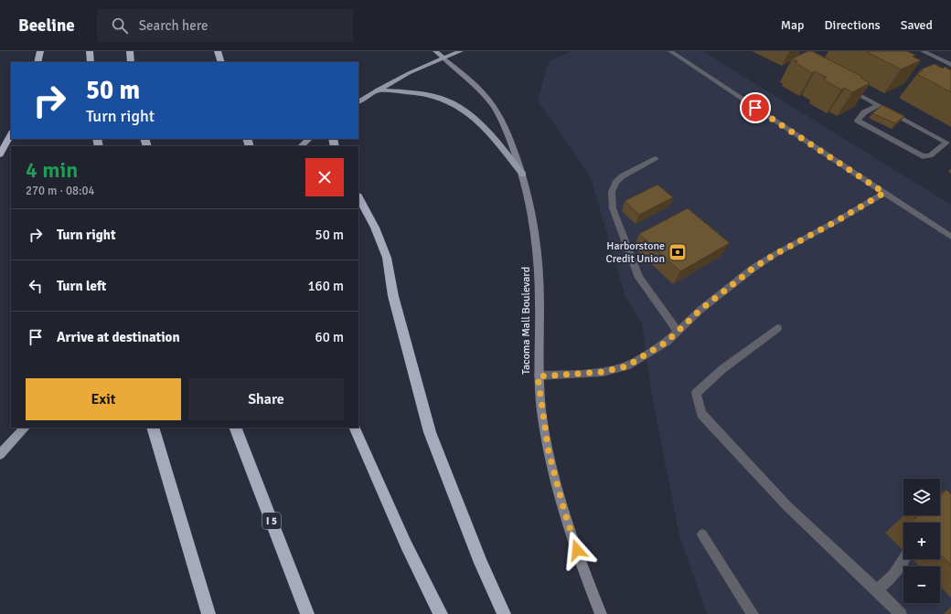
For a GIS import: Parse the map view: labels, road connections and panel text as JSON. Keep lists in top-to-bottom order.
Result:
{
  "streets": {
    "highway": ["I 5"],
    "main road": ["Tacoma Mall Boulevard"]
  },
  "places": {
    "bank": ["Harborstone Credit Union"]
  },
  "page": {
    "header": "Beeline",
    "search": "Search here",
    "nav": ["Map", "Directions", "Saved"],
    "turn": ["50 m", "Turn right"],
    "heading": ["4 min", "270 m · 08:04"],
    "list": [
      {
        "name": "Turn right",
        "value": "50 m"
      },
      {
        "name": "Turn left",
        "value": "160 m"
      },
      {
        "name": "Arrive at destination",
        "value": "60 m"
      }
    ],
    "buttons": ["Exit", "Share"],
    "map_buttons": ["+", "−"]
  }
}
